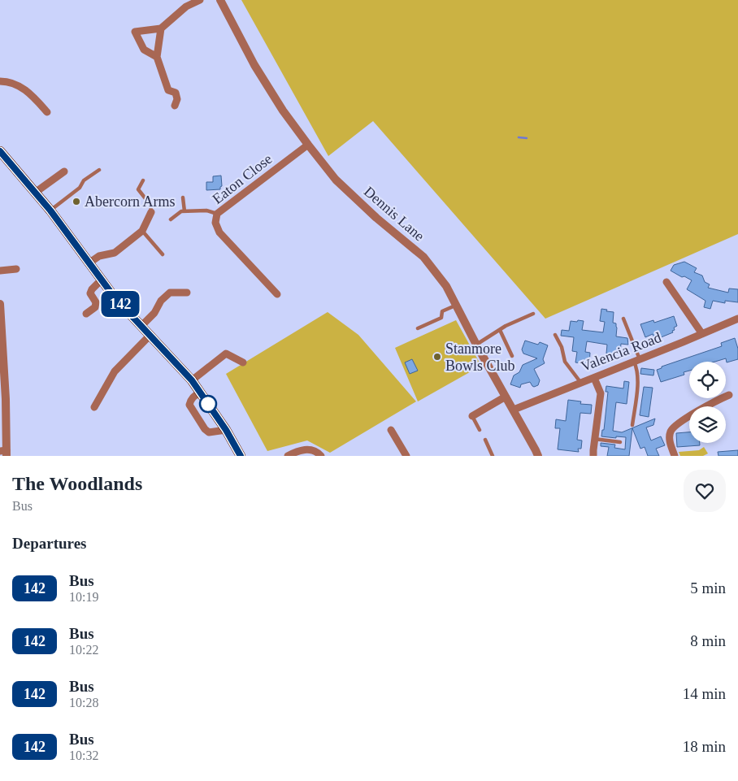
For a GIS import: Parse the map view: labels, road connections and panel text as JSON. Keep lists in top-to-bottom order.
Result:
{
  "streets": {
    "street": ["Eaton Close", "Dennis Lane", "Valencia Road"]
  },
  "crossings": [
    ["Eaton Close", "Dennis Lane"],
    ["Dennis Lane", "Valencia Road"]
  ],
  "places": ["Abercorn Arms", "Stanmore Bowls Club"],
  "lines": ["bus line 142"],
  "page": {
    "on_map": "142",
    "heading": [
      ["The Woodlands", "Bus"],
      "Departures"
    ],
    "list": [
      {
        "mark": "142",
        "name": "Bus",
        "note": "10:19",
        "value": "5 min"
      },
      {
        "mark": "142",
        "name": "Bus",
        "note": "10:22",
        "value": "8 min"
      },
      {
        "mark": "142",
        "name": "Bus",
        "note": "10:28",
        "value": "14 min"
      },
      {
        "mark": "142",
        "name": "Bus",
        "note": "10:32",
        "value": "18 min"
      }
    ]
  }
}
